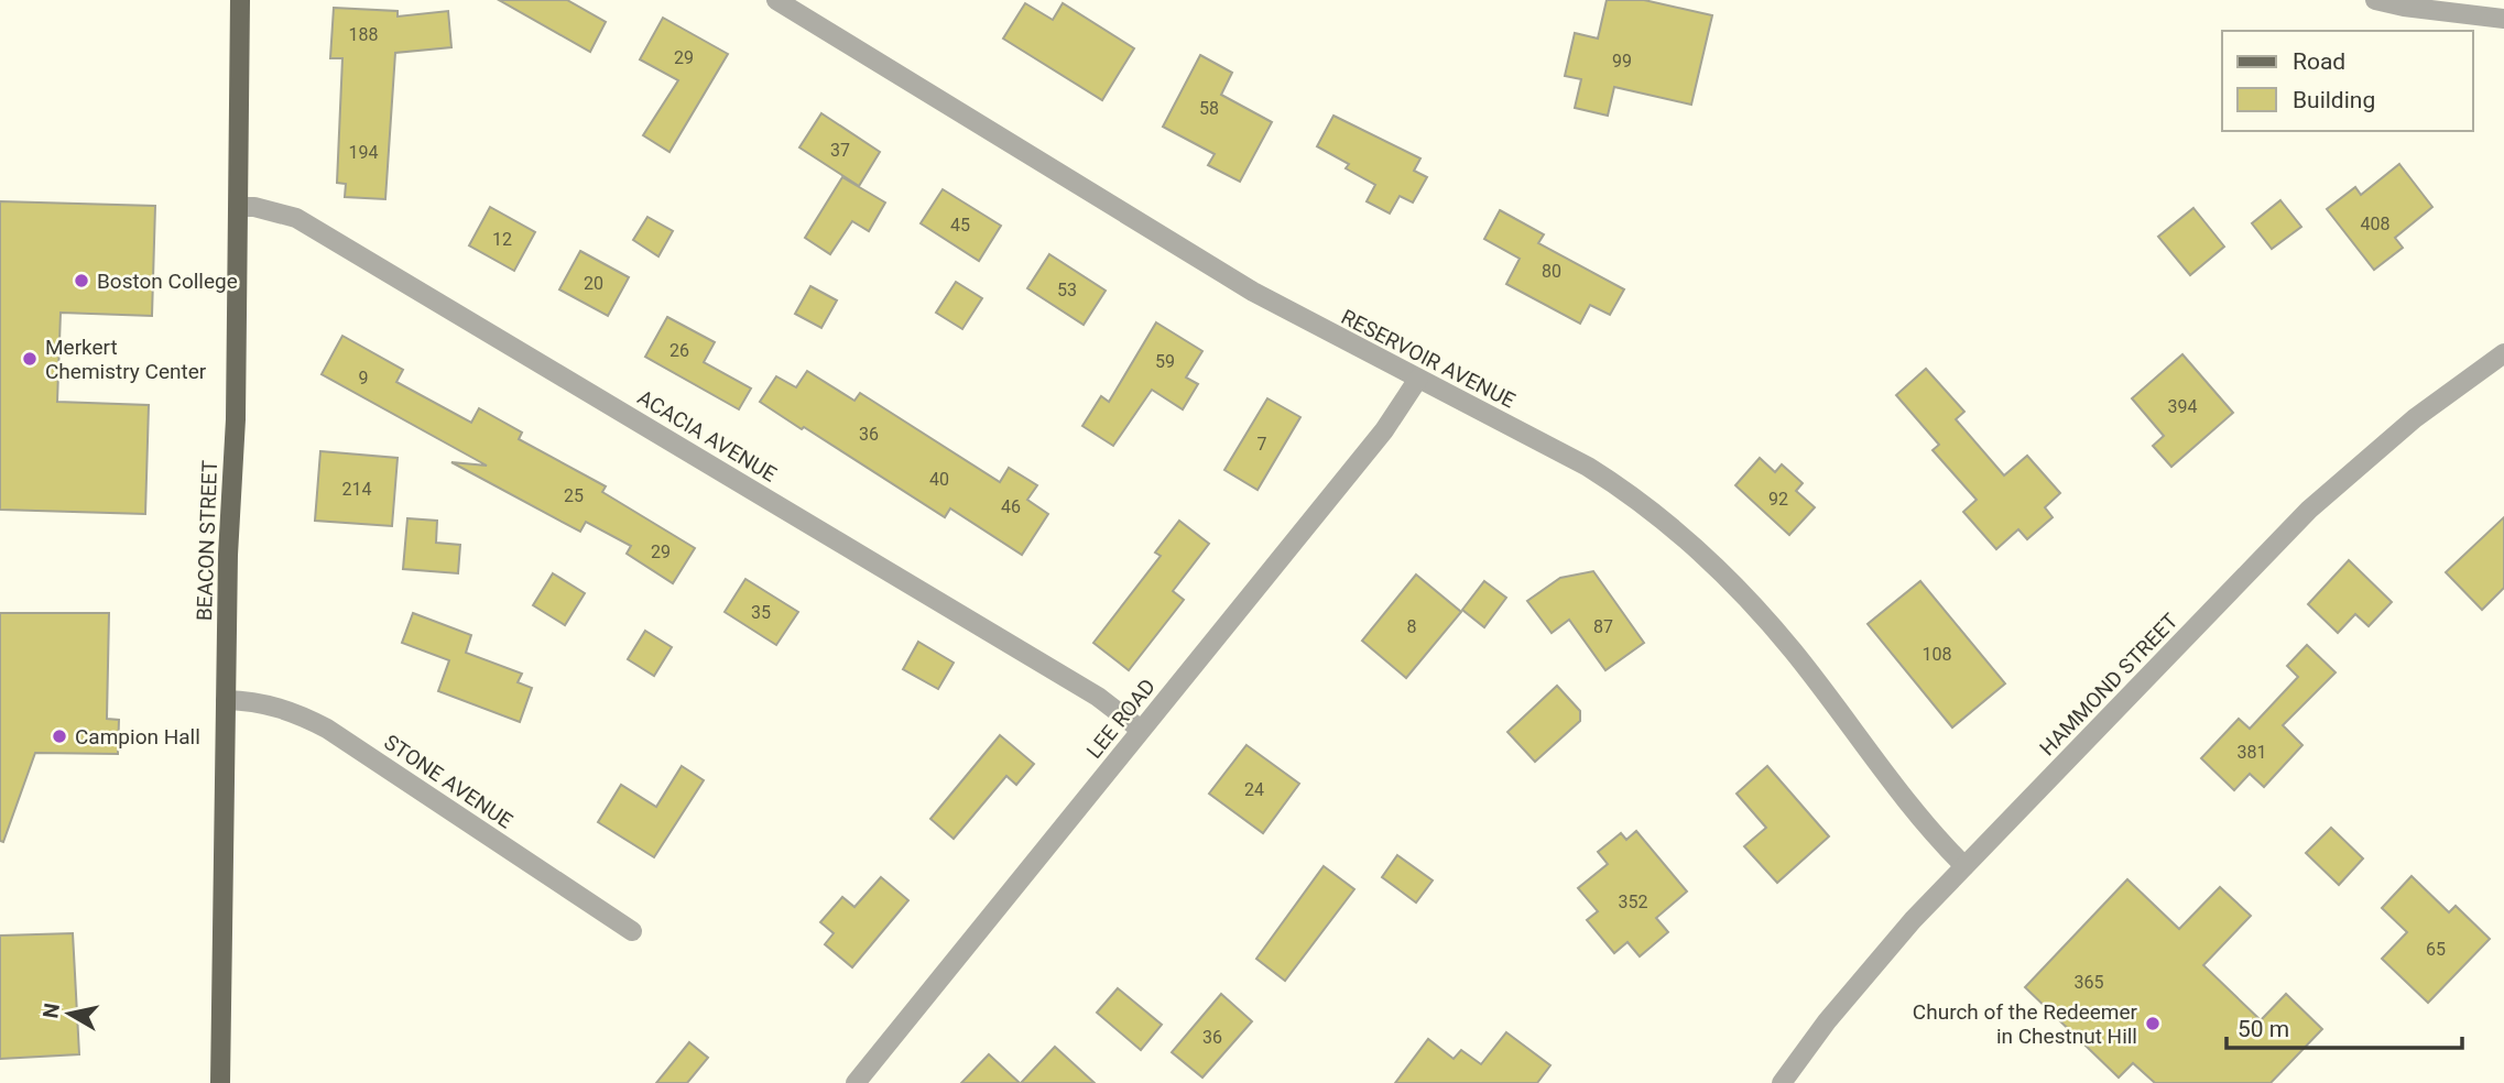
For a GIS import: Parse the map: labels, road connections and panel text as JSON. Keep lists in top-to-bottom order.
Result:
{
  "streets": {
    "main road": ["BEACON STREET"],
    "street": [
      "RESERVOIR AVENUE",
      "ACACIA AVENUE",
      "HAMMOND STREET",
      "LEE ROAD",
      "STONE AVENUE"
    ]
  },
  "crossings": [
    ["RESERVOIR AVENUE", "HAMMOND STREET"],
    ["RESERVOIR AVENUE", "LEE ROAD"],
    ["ACACIA AVENUE", "BEACON STREET"],
    ["ACACIA AVENUE", "LEE ROAD"],
    ["BEACON STREET", "STONE AVENUE"]
  ],
  "places": [
    "Boston College",
    "Merkert Chemistry Center",
    "Campion Hall",
    "Church of the Redeemer in Chestnut Hill"
  ],
  "house_numbers": [
    "188",
    "29",
    "99",
    "58",
    "37",
    "194",
    "408",
    "45",
    "12",
    "80",
    "20",
    "53",
    "26",
    "59",
    "9",
    "394",
    "36",
    "7",
    "40",
    "214",
    "25",
    "92",
    "46",
    "29",
    "35",
    "8",
    "87",
    "108",
    "381",
    "24",
    "352",
    "65",
    "365",
    "36"
  ],
  "legend": ["Road", "Building"],
  "scale_bar": "50 m",
  "north": "left"
}
